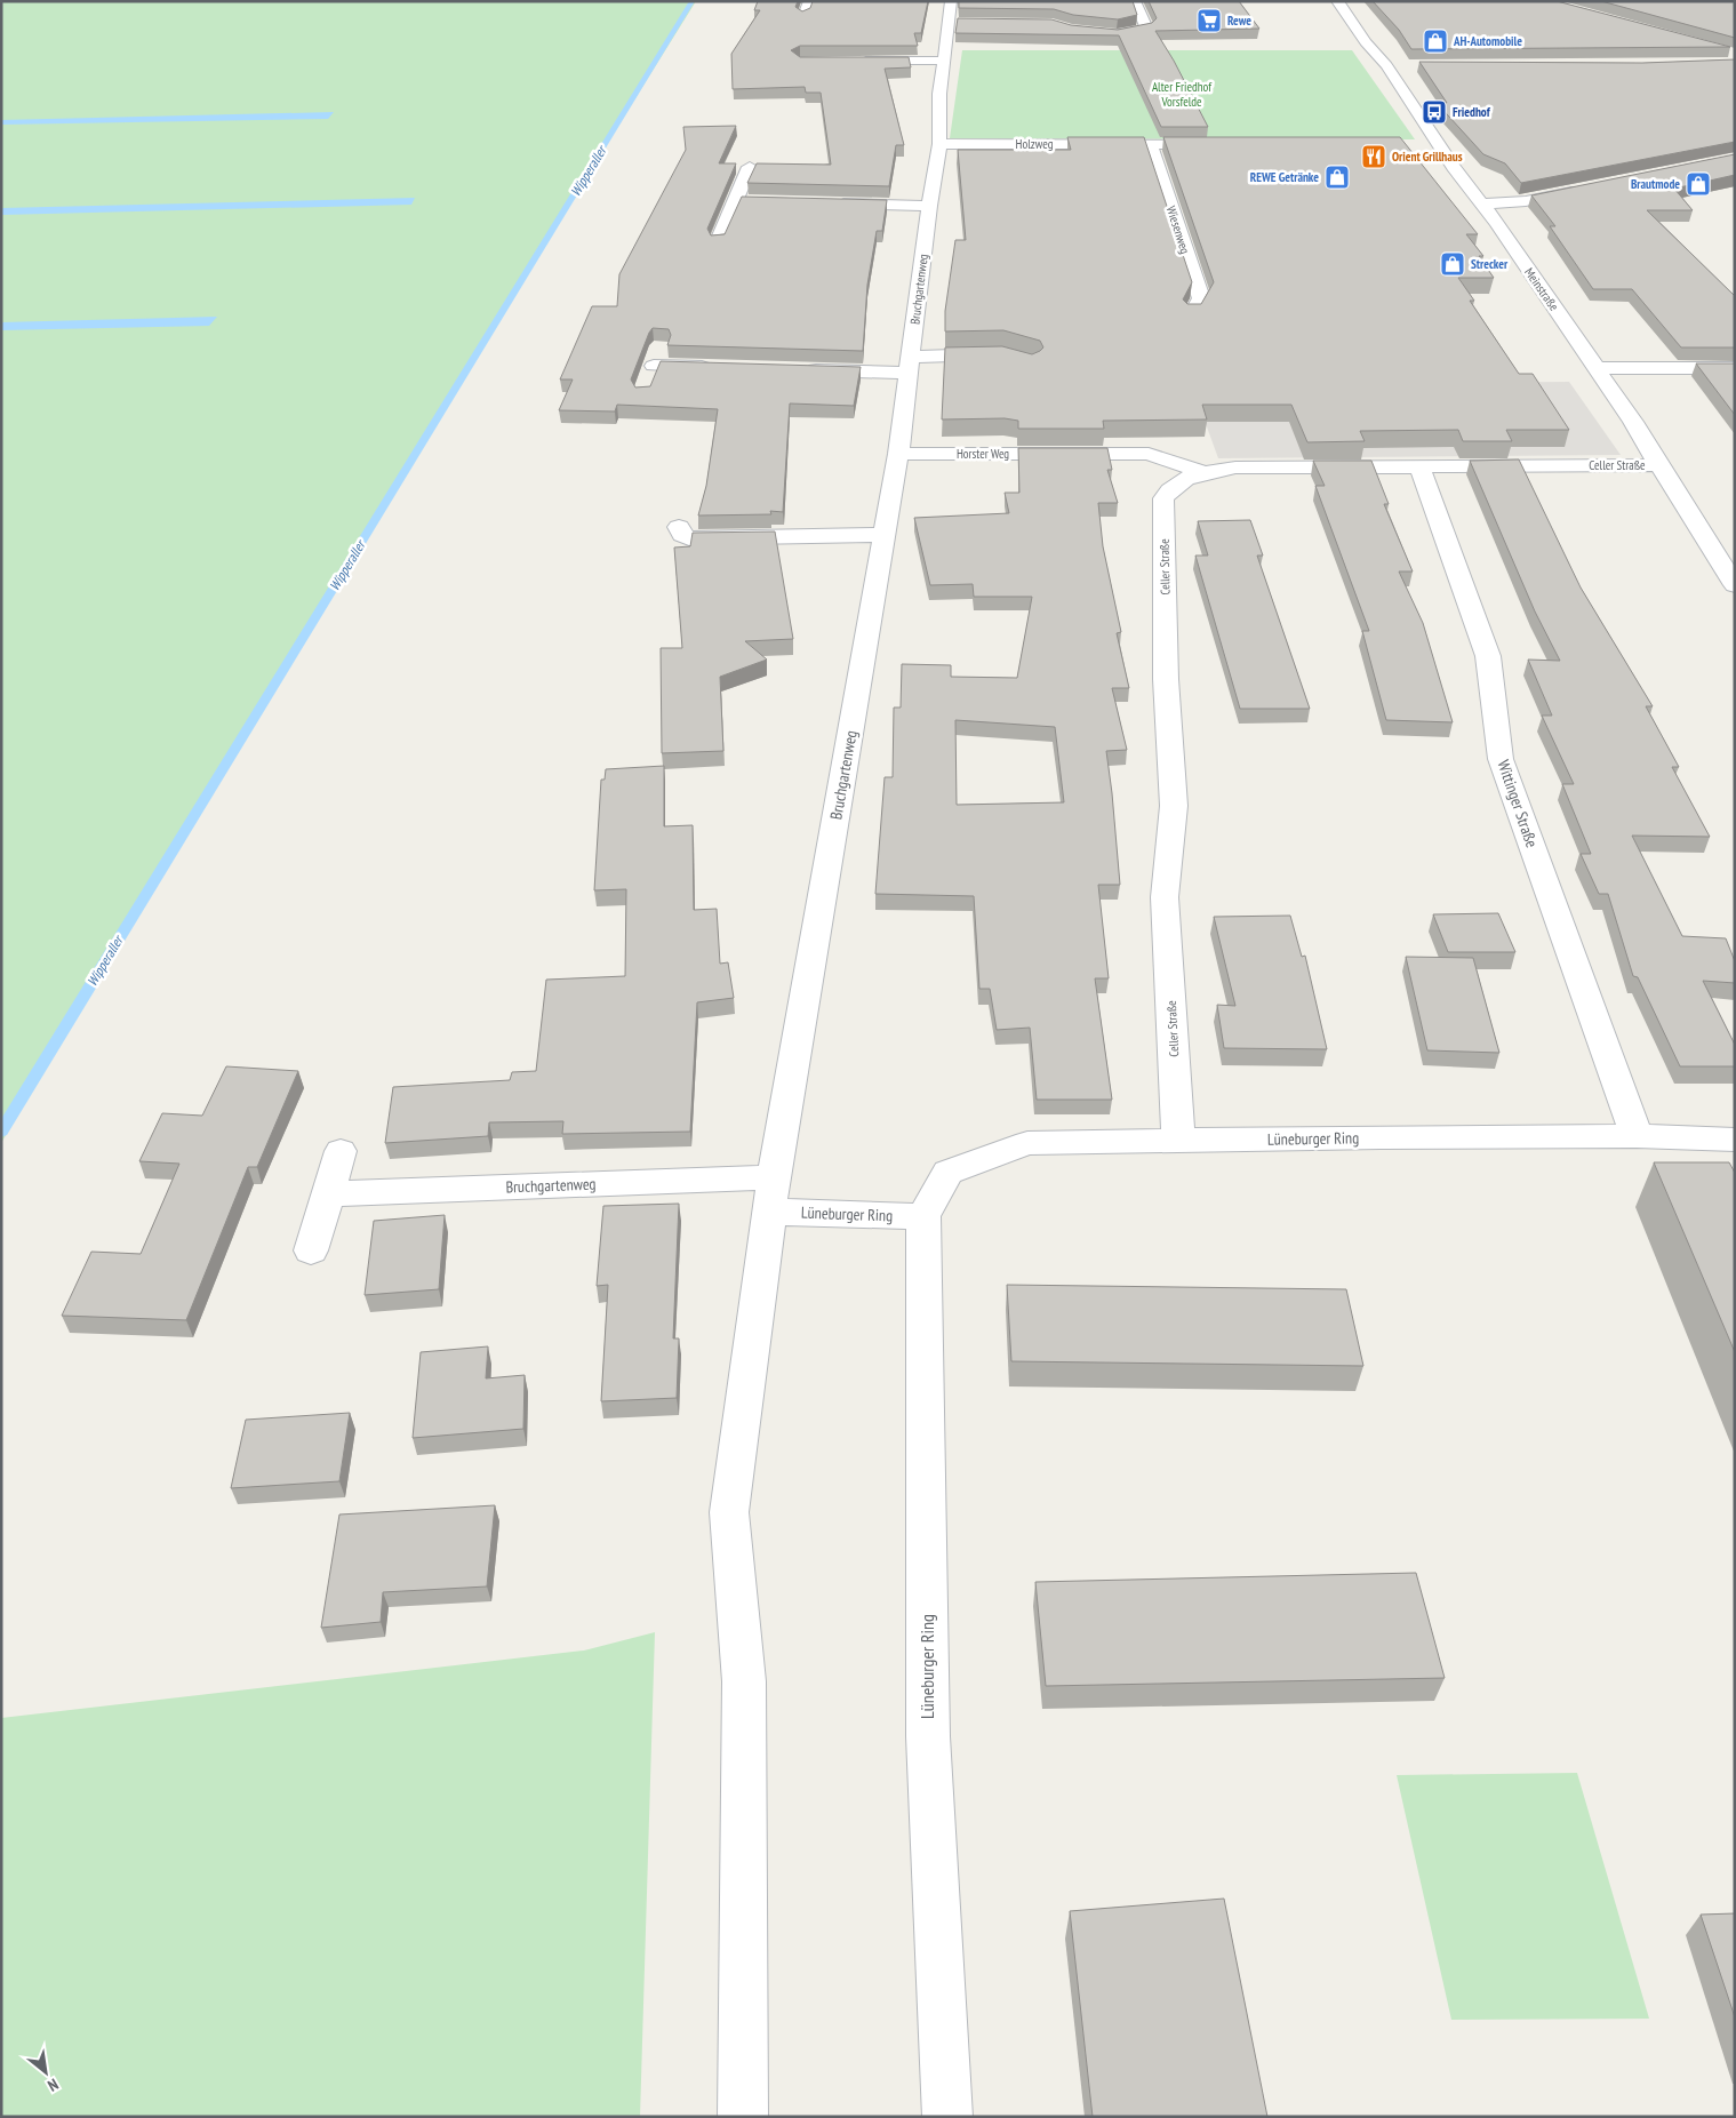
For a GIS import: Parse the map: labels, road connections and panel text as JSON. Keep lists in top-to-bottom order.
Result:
{
  "streets": {
    "street": [
      "Holzweg",
      "Wiesenweg",
      "Bruchgartenweg",
      "Meinstraße",
      "Horster Weg",
      "Celler Straße",
      "Wittinger Straße",
      "Lüneburger Ring"
    ]
  },
  "crossings": [
    ["Holzweg", "Wiesenweg"],
    ["Holzweg", "Bruchgartenweg"],
    ["Bruchgartenweg", "Horster Weg"],
    ["Bruchgartenweg", "Lüneburger Ring"],
    ["Meinstraße", "Celler Straße"],
    ["Horster Weg", "Celler Straße"],
    ["Celler Straße", "Wittinger Straße"],
    ["Celler Straße", "Lüneburger Ring"],
    ["Wittinger Straße", "Lüneburger Ring"]
  ],
  "water": ["Wipperaller"],
  "parks": ["Alter Friedhof Vorsfelde"],
  "places": {
    "supermarket": ["Rewe"],
    "shop": [
      "AH-Automobile",
      "REWE Getränke",
      "Brautmode",
      "Strecker"
    ],
    "bus stop": ["Friedhof"],
    "restaurant": ["Orient Grillhaus"]
  },
  "north": "bottom right"
}
